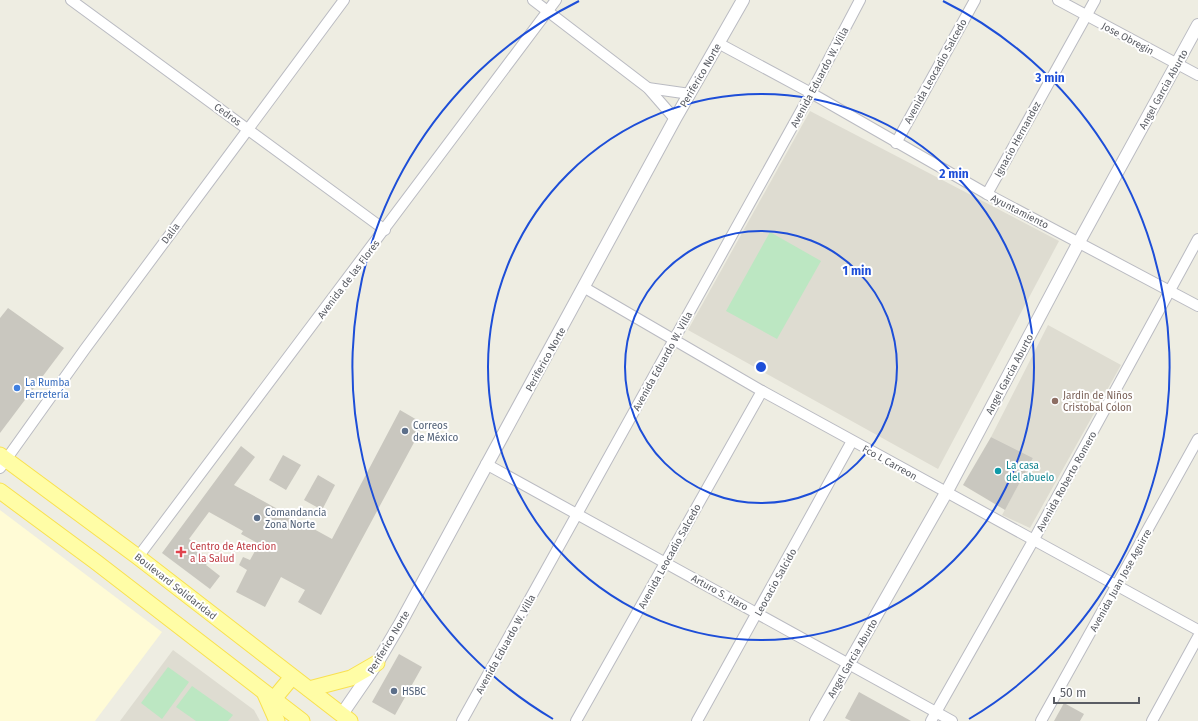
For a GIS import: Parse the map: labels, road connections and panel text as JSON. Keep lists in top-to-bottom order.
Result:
{
  "streets": {
    "main road": ["Boulevard Solidaridad"],
    "street": [
      "Jose Obregin",
      "Avenida Leocadio Salcedo",
      "Periferico Norte",
      "Avenida Eduardo W. Villa",
      "Angel Garcia Aburto",
      "Cedros",
      "Ignacio Hernandez",
      "Ayuntamiento",
      "Dalia",
      "Avenida de las Flores",
      "Fco L Carreon",
      "Avenida Roberto Romero",
      "Avenida Juan Jose Aguirre",
      "Leocacio Salcido",
      "Arturo S. Haro"
    ]
  },
  "crossings": [
    ["Jose Obregin", "Angel Garcia Aburto"],
    ["Jose Obregin", "Ignacio Hernandez"],
    ["Avenida Leocadio Salcedo", "Ayuntamiento"],
    ["Avenida Leocadio Salcedo", "Fco L Carreon"],
    ["Avenida Leocadio Salcedo", "Arturo S. Haro"],
    ["Periferico Norte", "Ayuntamiento"],
    ["Periferico Norte", "Fco L Carreon"],
    ["Periferico Norte", "Boulevard Solidaridad"],
    ["Periferico Norte", "Arturo S. Haro"],
    ["Avenida Eduardo W. Villa", "Ayuntamiento"],
    ["Avenida Eduardo W. Villa", "Fco L Carreon"],
    ["Avenida Eduardo W. Villa", "Arturo S. Haro"],
    ["Angel Garcia Aburto", "Ayuntamiento"],
    ["Angel Garcia Aburto", "Fco L Carreon"],
    ["Angel Garcia Aburto", "Arturo S. Haro"],
    ["Cedros", "Dalia"],
    ["Cedros", "Avenida de las Flores"],
    ["Ignacio Hernandez", "Ayuntamiento"],
    ["Ayuntamiento", "Avenida Roberto Romero"],
    ["Dalia", "Boulevard Solidaridad"],
    ["Avenida de las Flores", "Boulevard Solidaridad"],
    ["Fco L Carreon", "Avenida Roberto Romero"],
    ["Fco L Carreon", "Avenida Juan Jose Aguirre"],
    ["Fco L Carreon", "Leocacio Salcido"],
    ["Avenida Roberto Romero", "Arturo S. Haro"],
    ["Leocacio Salcido", "Arturo S. Haro"]
  ],
  "places": {
    "other": [
      "La Rumba Ferretería",
      "Jardin de Niños Cristobal Colon",
      "Correos de México",
      "La casa del abuelo",
      "Comandancia Zona Norte",
      "HSBC"
    ],
    "health": ["Centro de Atencion a la Salud"]
  },
  "scale_bar": "50 m",
  "rings": ["3 min", "2 min", "1 min"]
}
